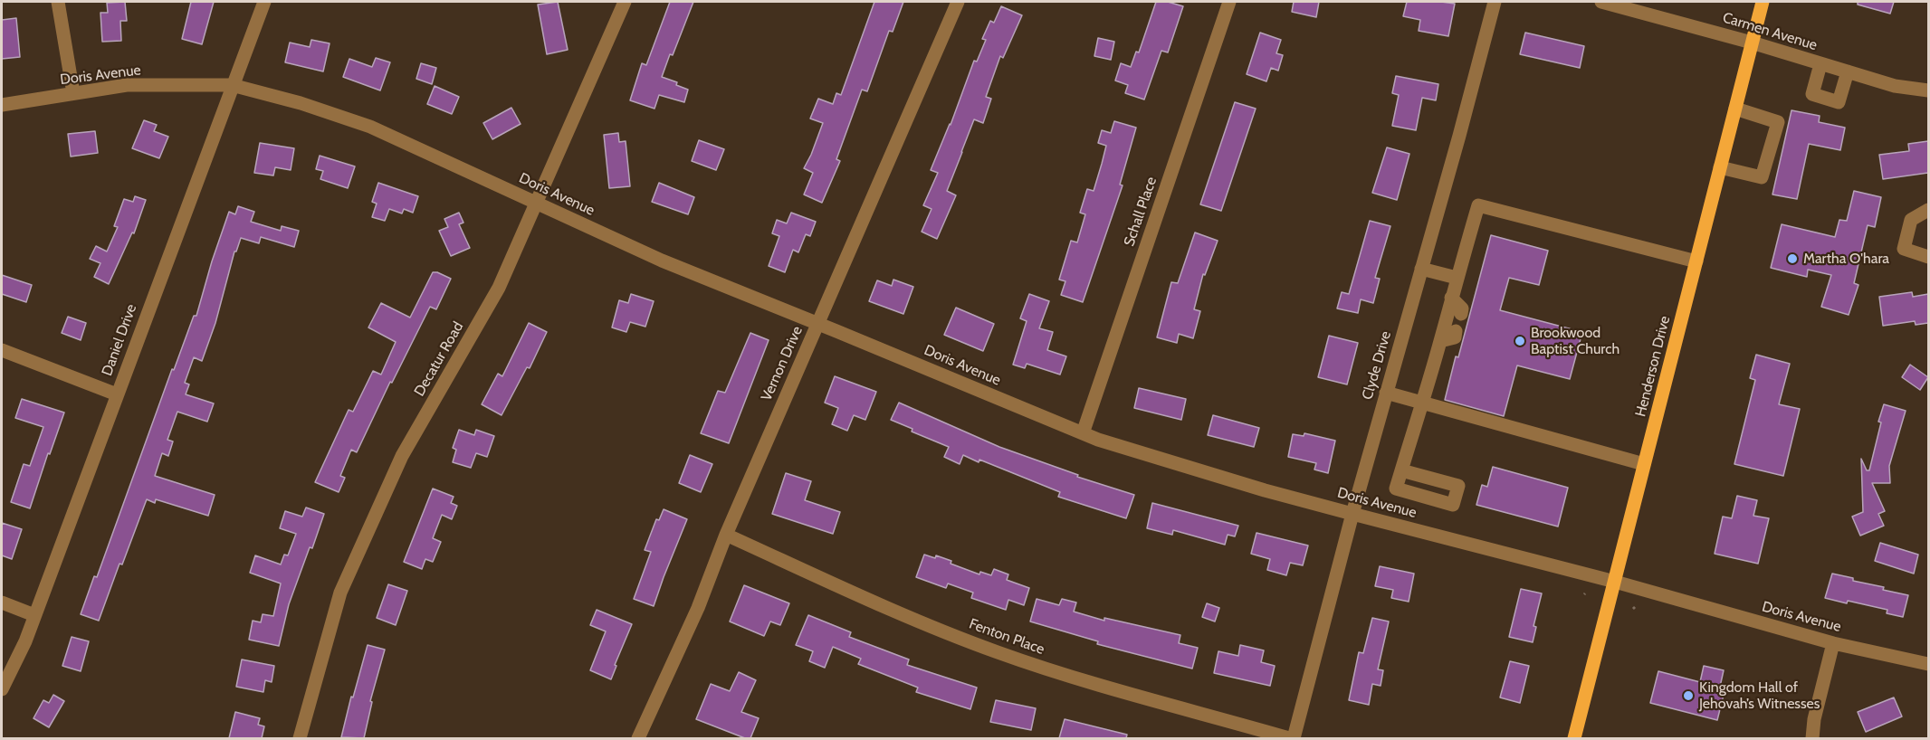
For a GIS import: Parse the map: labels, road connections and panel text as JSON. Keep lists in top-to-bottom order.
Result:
{
  "streets": {
    "main road": ["Henderson Drive"],
    "street": [
      "Carmen Avenue",
      "Doris Avenue",
      "Schall Place",
      "Daniel Drive",
      "Decatur Road",
      "Vernon Drive",
      "Clyde Drive",
      "Fenton Place"
    ]
  },
  "crossings": [
    ["Carmen Avenue", "Henderson Drive"],
    ["Doris Avenue", "Schall Place"],
    ["Doris Avenue", "Daniel Drive"],
    ["Doris Avenue", "Decatur Road"],
    ["Doris Avenue", "Vernon Drive"],
    ["Doris Avenue", "Clyde Drive"],
    ["Doris Avenue", "Henderson Drive"],
    ["Vernon Drive", "Fenton Place"],
    ["Clyde Drive", "Fenton Place"]
  ],
  "places": ["Martha O'hara", "Brookwood Baptist Church", "Kingdom Hall of Jehovah’s Witnesses"]
}
